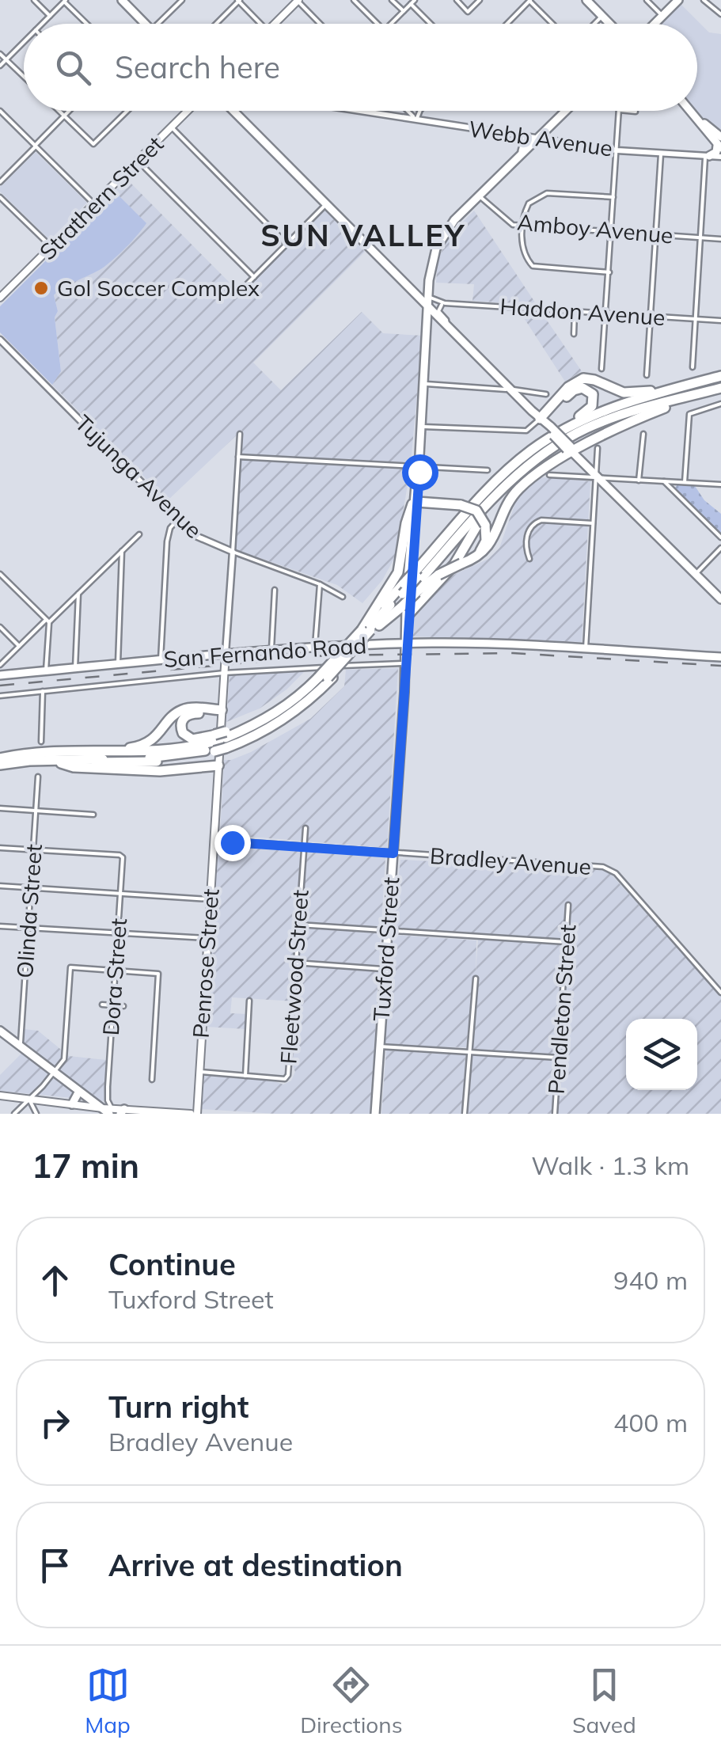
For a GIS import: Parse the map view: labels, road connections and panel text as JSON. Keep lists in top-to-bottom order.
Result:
{
  "streets": {
    "main road": [
      "Strathern Street",
      "San Fernando Road",
      "Tuxford Street",
      "Penrose Street"
    ],
    "street": [
      "Webb Avenue",
      "Amboy Avenue",
      "Haddon Avenue",
      "Tujunga Avenue",
      "Bradley Avenue",
      "Olinda Street",
      "Dora Street",
      "Fleetwood Street",
      "Pendleton Street"
    ]
  },
  "crossings": [
    ["Amboy Avenue", "Tuxford Street"],
    ["Haddon Avenue", "Tuxford Street"],
    ["Tujunga Avenue", "Penrose Street"],
    ["San Fernando Road", "Tuxford Street"],
    ["San Fernando Road", "Penrose Street"],
    ["Bradley Avenue", "Tuxford Street"],
    ["Bradley Avenue", "Penrose Street"],
    ["Bradley Avenue", "Fleetwood Street"],
    ["Olinda Street", "Dora Street"]
  ],
  "districts": ["SUN VALLEY"],
  "places": ["Gol Soccer Complex"],
  "page": {
    "search": "Search here",
    "heading": ["17 min", "Walk · 1.3 km"],
    "list": [
      ["Continue", "Tuxford Street", "940 m"],
      ["Turn right", "Bradley Avenue", "400 m"],
      "Arrive at destination"
    ],
    "nav": ["Map", "Directions", "Saved"]
  }
}
